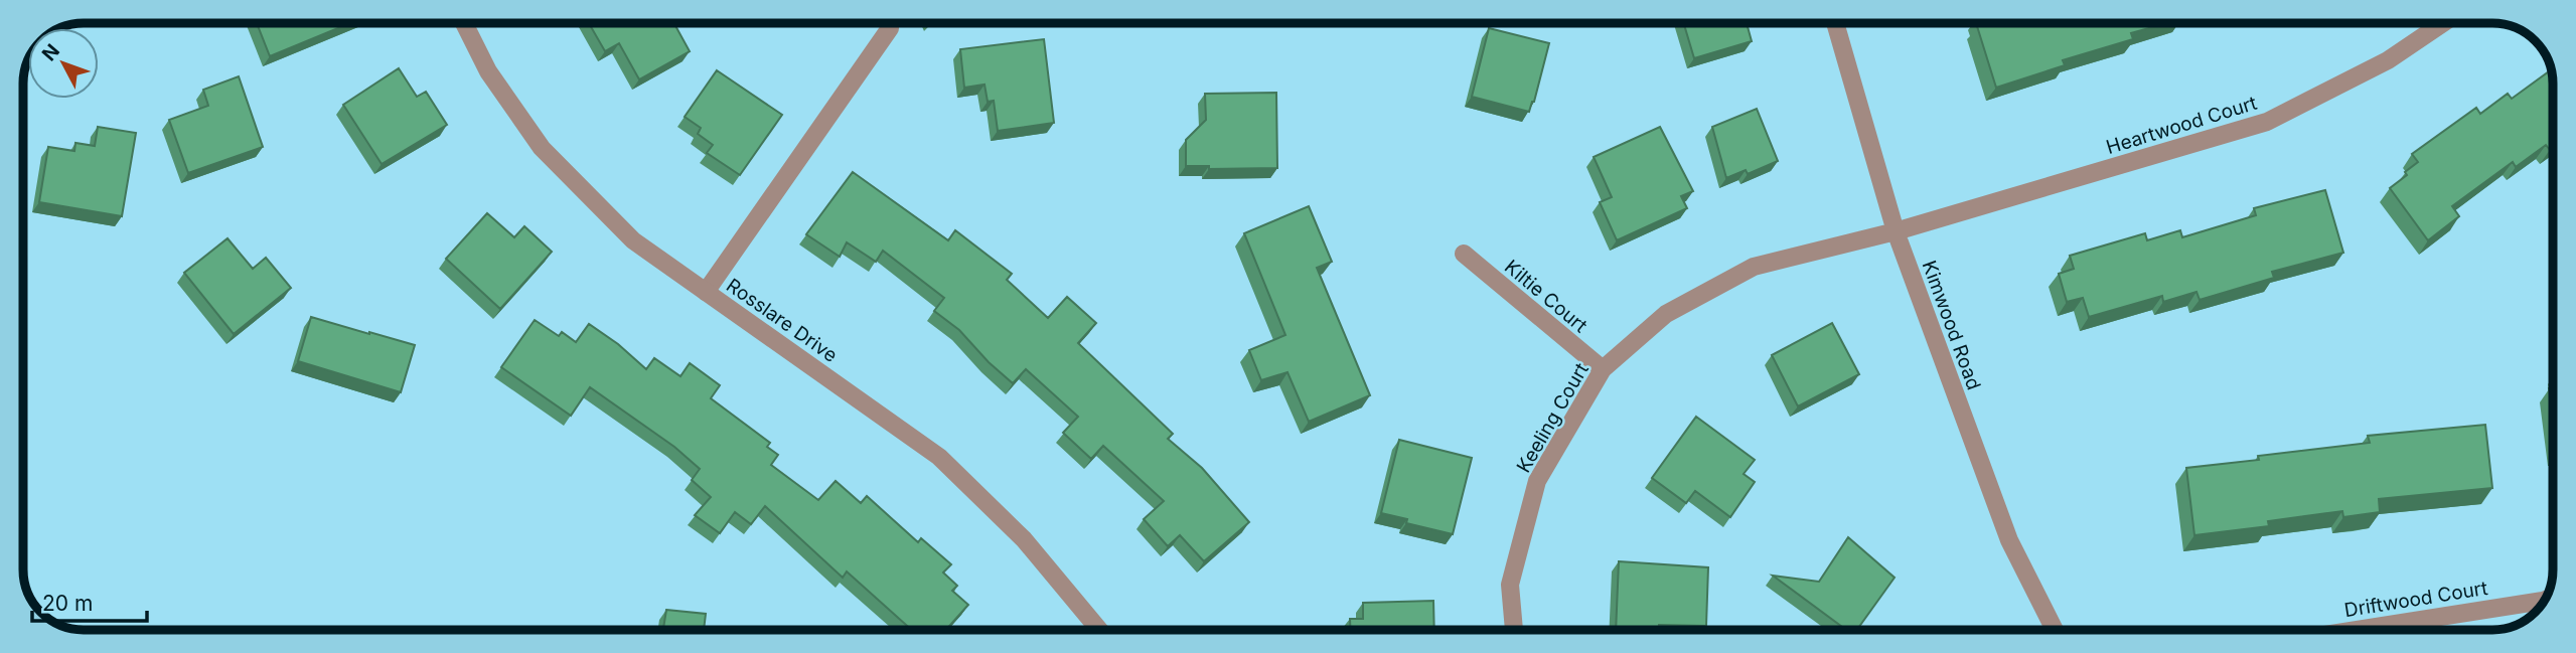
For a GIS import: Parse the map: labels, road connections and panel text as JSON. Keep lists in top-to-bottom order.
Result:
{
  "streets": {
    "street": [
      "Heartwood Court",
      "Kiltie Court",
      "Rosslare Drive",
      "Kimwood Road",
      "Keeling Court",
      "Driftwood Court"
    ]
  },
  "crossings": [
    ["Heartwood Court", "Kimwood Road"],
    ["Heartwood Court", "Keeling Court"],
    ["Kiltie Court", "Keeling Court"],
    ["Kimwood Road", "Keeling Court"]
  ],
  "scale_bar": "20 m",
  "north": "top left"
}
